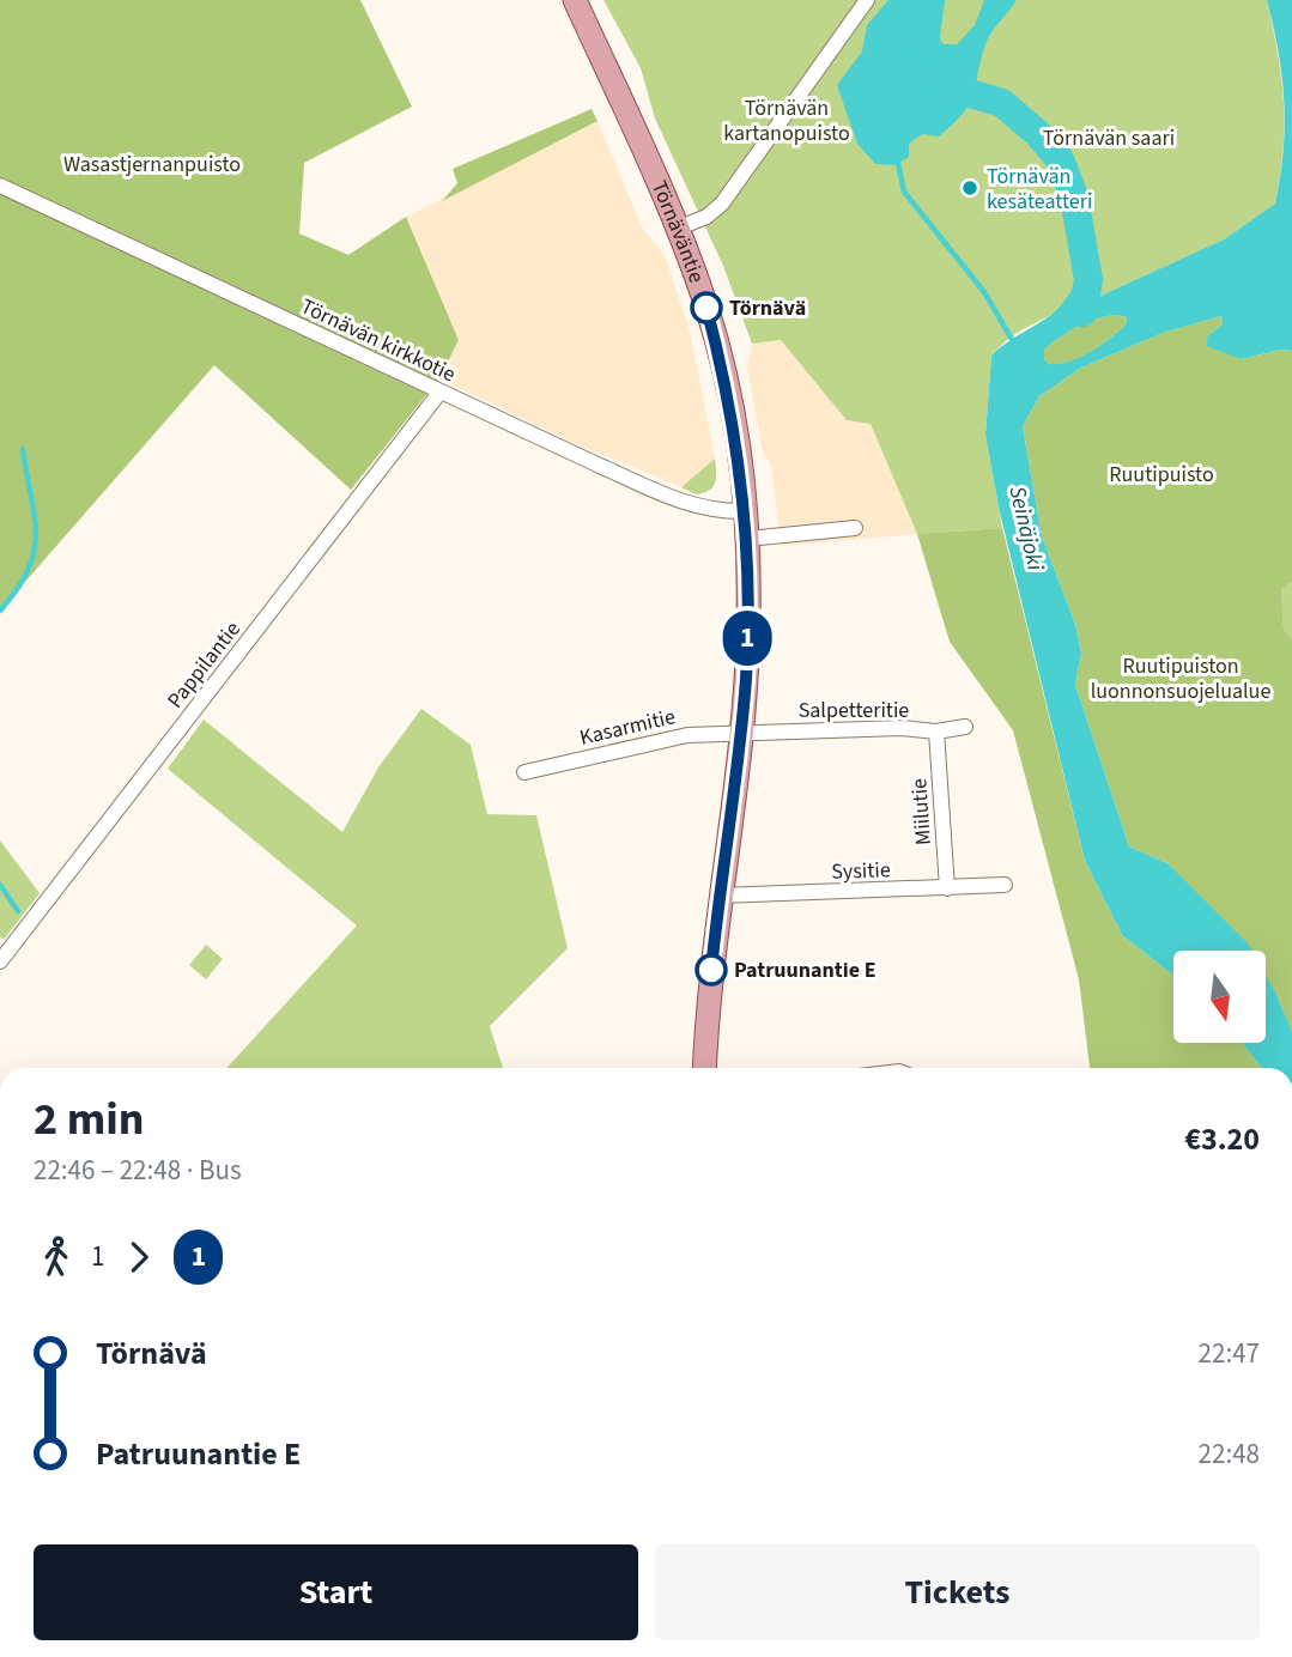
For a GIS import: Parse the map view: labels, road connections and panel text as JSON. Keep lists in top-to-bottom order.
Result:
{
  "streets": {
    "main road": ["Törnäväntie"],
    "street": [
      "Törnävän kirkkotie",
      "Pappilantie",
      "Salpetteritie",
      "Kasarmitie",
      "Miilutie",
      "Sysitie"
    ]
  },
  "crossings": [
    ["Törnäväntie", "Törnävän kirkkotie"],
    ["Törnäväntie", "Salpetteritie"],
    ["Törnäväntie", "Kasarmitie"],
    ["Törnäväntie", "Sysitie"],
    ["Törnävän kirkkotie", "Pappilantie"],
    ["Salpetteritie", "Kasarmitie"],
    ["Salpetteritie", "Miilutie"],
    ["Miilutie", "Sysitie"]
  ],
  "water": ["Seinäjoki"],
  "parks": [
    "Törnävän kartanopuisto",
    "Törnävän saari",
    "Wasastjernanpuisto",
    "Ruutipuisto",
    "Ruutipuiston luonnonsuojelualue"
  ],
  "places": ["Törnävän kesäteatteri", "Törnävä", "Patruunantie E"],
  "lines": ["bus line 1"],
  "north": "bottom",
  "page": {
    "on_map": "1",
    "heading": ["2 min", "22:46 – 22:48 · Bus", "€3.20"],
    "legs": ["1", "1"],
    "list": [
      {
        "name": "Törnävä",
        "value": "22:47"
      },
      {
        "name": "Patruunantie E",
        "value": "22:48"
      }
    ],
    "buttons": ["Start", "Tickets"]
  }
}
